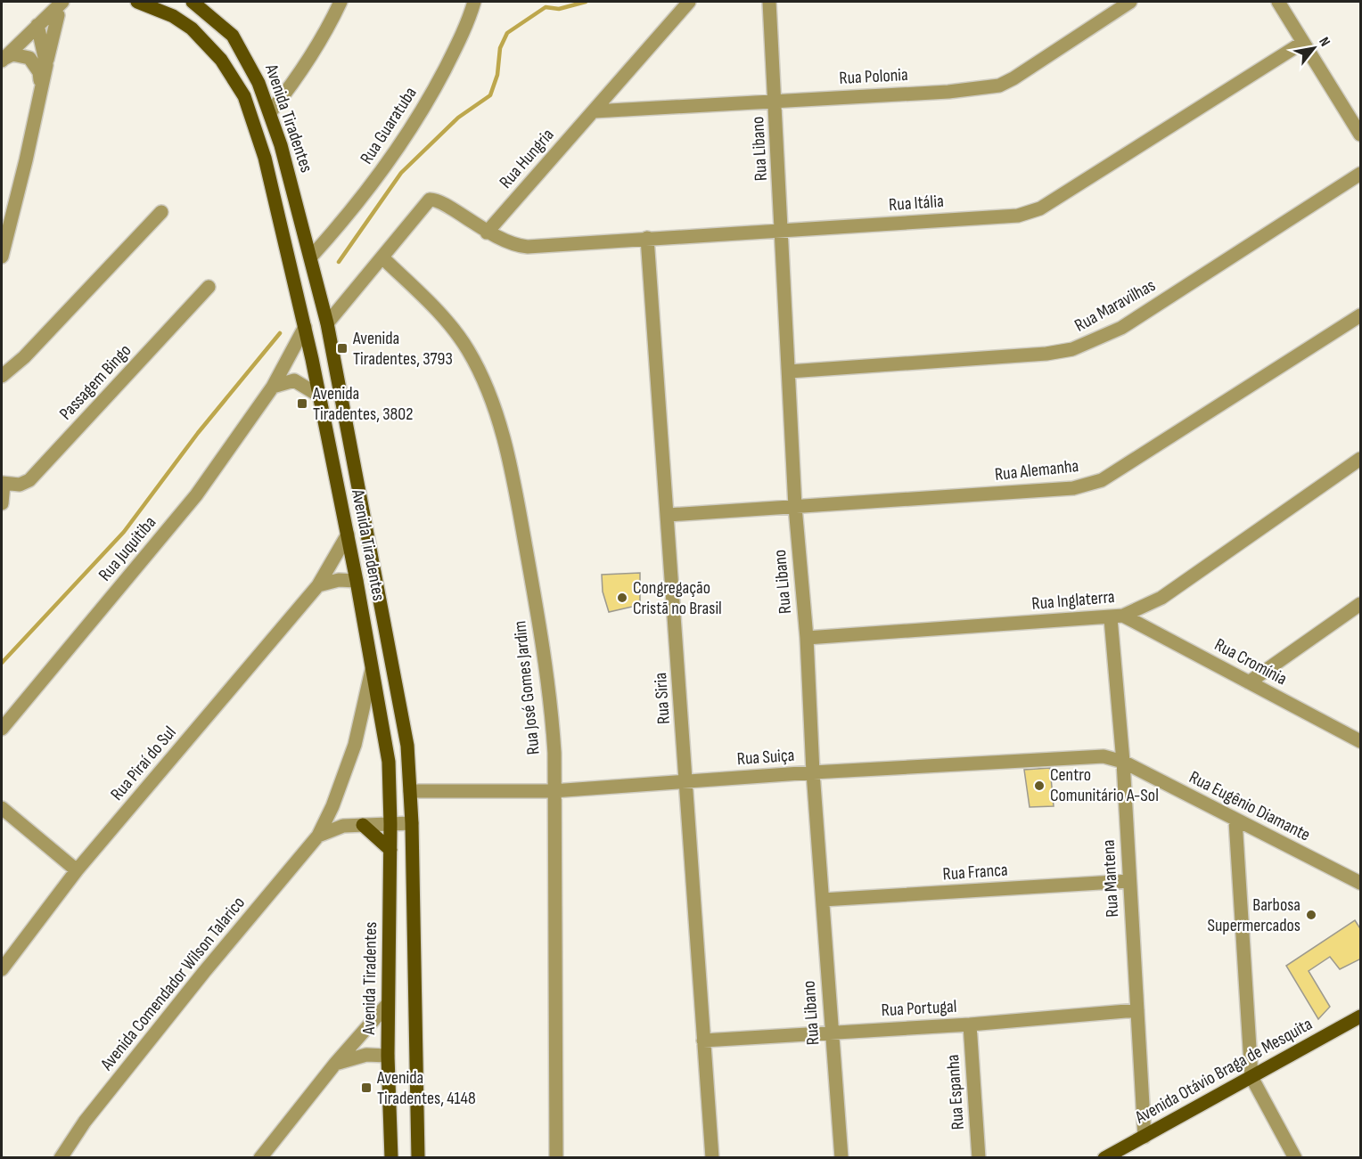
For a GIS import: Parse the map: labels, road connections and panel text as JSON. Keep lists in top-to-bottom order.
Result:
{
  "streets": {
    "main road": ["Avenida Tiradentes", "Avenida Otávio Braga de Mesquita"],
    "street": [
      "Rua Polonia",
      "Rua Guaratuba",
      "Rua Libano",
      "Rua Hungria",
      "Rua Itália",
      "Rua Maravilhas",
      "Passagem Bingo",
      "Rua Alemanha",
      "Rua Juquitiba",
      "Rua Inglaterra",
      "Rua Cromínia",
      "Rua José Gomes Jardim",
      "Rua Siria",
      "Rua Suiça",
      "Rua Piraí do Sul",
      "Rua Eugênio Diamante",
      "Rua Franca",
      "Rua Mantena",
      "Avenida Comendador Wilson Talarico",
      "Rua Portugal",
      "Rua Espanha"
    ]
  },
  "crossings": [
    ["Rua Polonia", "Rua Libano"],
    ["Rua Polonia", "Rua Hungria"],
    ["Avenida Tiradentes", "Rua Guaratuba"],
    ["Avenida Tiradentes", "Rua Juquitiba"],
    ["Avenida Tiradentes", "Rua Suiça"],
    ["Avenida Tiradentes", "Rua Piraí do Sul"],
    ["Avenida Tiradentes", "Avenida Comendador Wilson Talarico"],
    ["Rua Libano", "Rua Itália"],
    ["Rua Libano", "Rua Maravilhas"],
    ["Rua Libano", "Rua Alemanha"],
    ["Rua Libano", "Rua Inglaterra"],
    ["Rua Libano", "Rua Suiça"],
    ["Rua Libano", "Rua Franca"],
    ["Rua Libano", "Rua Portugal"],
    ["Rua Hungria", "Rua Itália"],
    ["Rua Itália", "Rua Siria"],
    ["Rua Alemanha", "Rua Siria"],
    ["Rua Inglaterra", "Rua Cromínia"],
    ["Rua Inglaterra", "Rua Mantena"],
    ["Rua Cromínia", "Rua Mantena"],
    ["Rua José Gomes Jardim", "Rua Suiça"],
    ["Rua Siria", "Rua Suiça"],
    ["Rua Siria", "Rua Portugal"],
    ["Rua Suiça", "Rua Eugênio Diamante"],
    ["Rua Suiça", "Rua Mantena"],
    ["Rua Eugênio Diamante", "Rua Mantena"],
    ["Rua Franca", "Rua Mantena"],
    ["Rua Mantena", "Rua Portugal"],
    ["Rua Mantena", "Avenida Otávio Braga de Mesquita"],
    ["Rua Portugal", "Rua Espanha"]
  ],
  "places": {
    "transit": ["Avenida Tiradentes, 3793", "Avenida Tiradentes, 3802", "Avenida Tiradentes, 4148"],
    "other": ["Congregação Cristã no Brasil", "Centro Comunitário A-Sol", "Barbosa Supermercados"]
  },
  "north": "top right"
}
